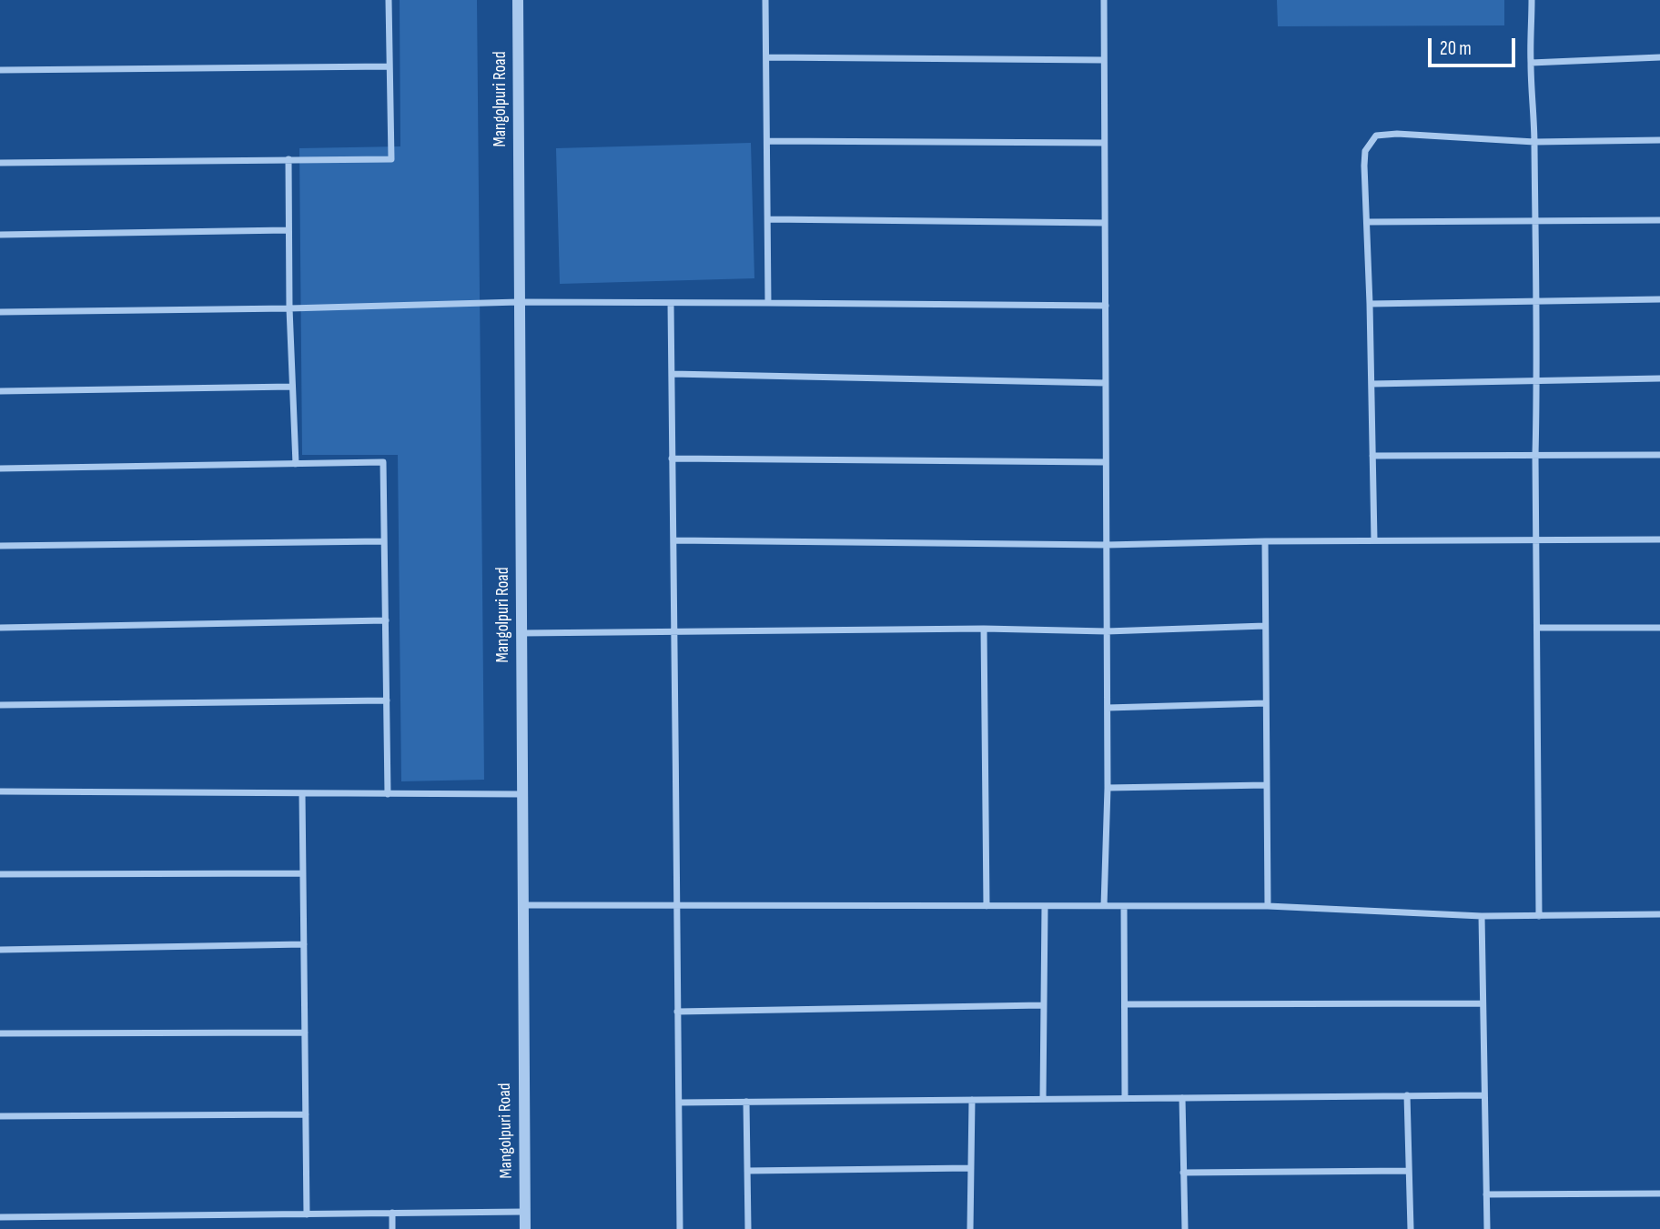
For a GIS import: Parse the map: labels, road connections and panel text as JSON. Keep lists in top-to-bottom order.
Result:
{
  "streets": {
    "street": ["Mangolpuri Road"]
  },
  "scale_bar": "20 m"
}
